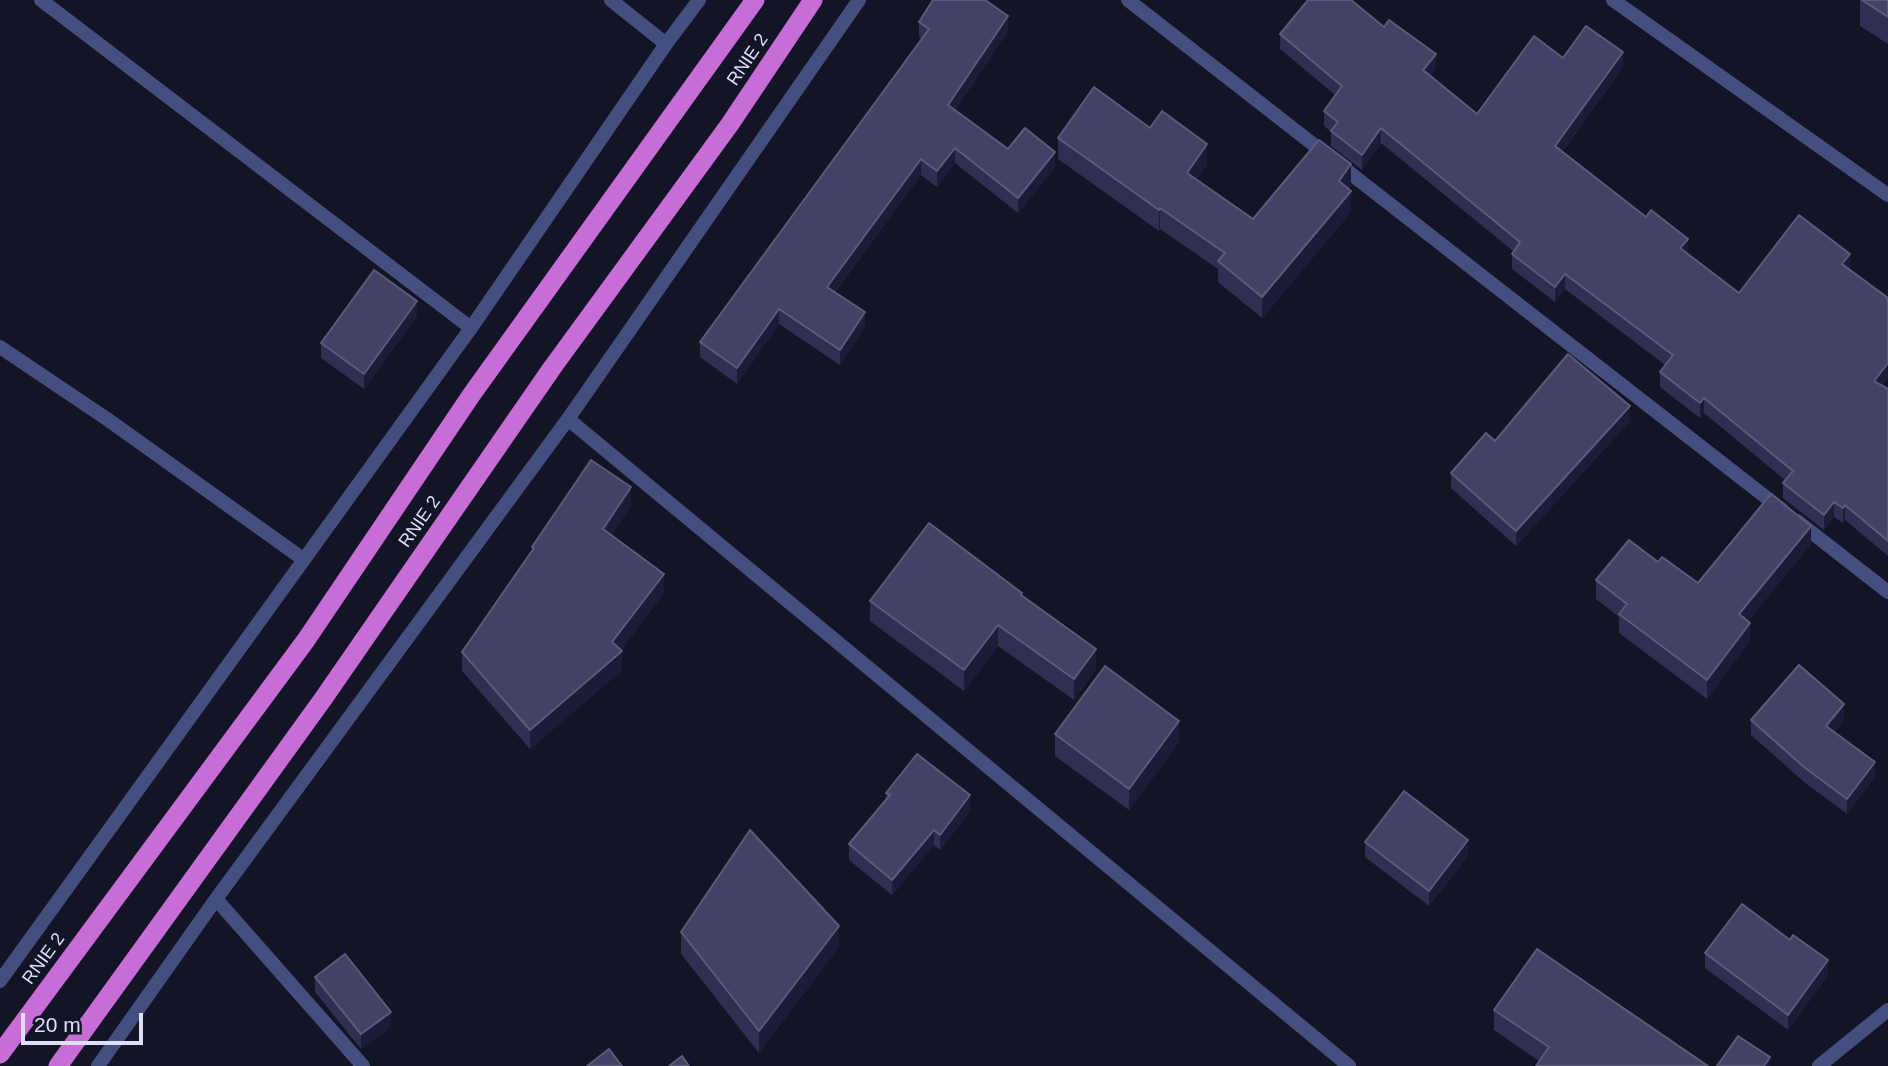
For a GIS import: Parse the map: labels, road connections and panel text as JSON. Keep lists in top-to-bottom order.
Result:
{
  "streets": {
    "highway": ["RNIE 2"]
  },
  "scale_bar": "20 m"
}
